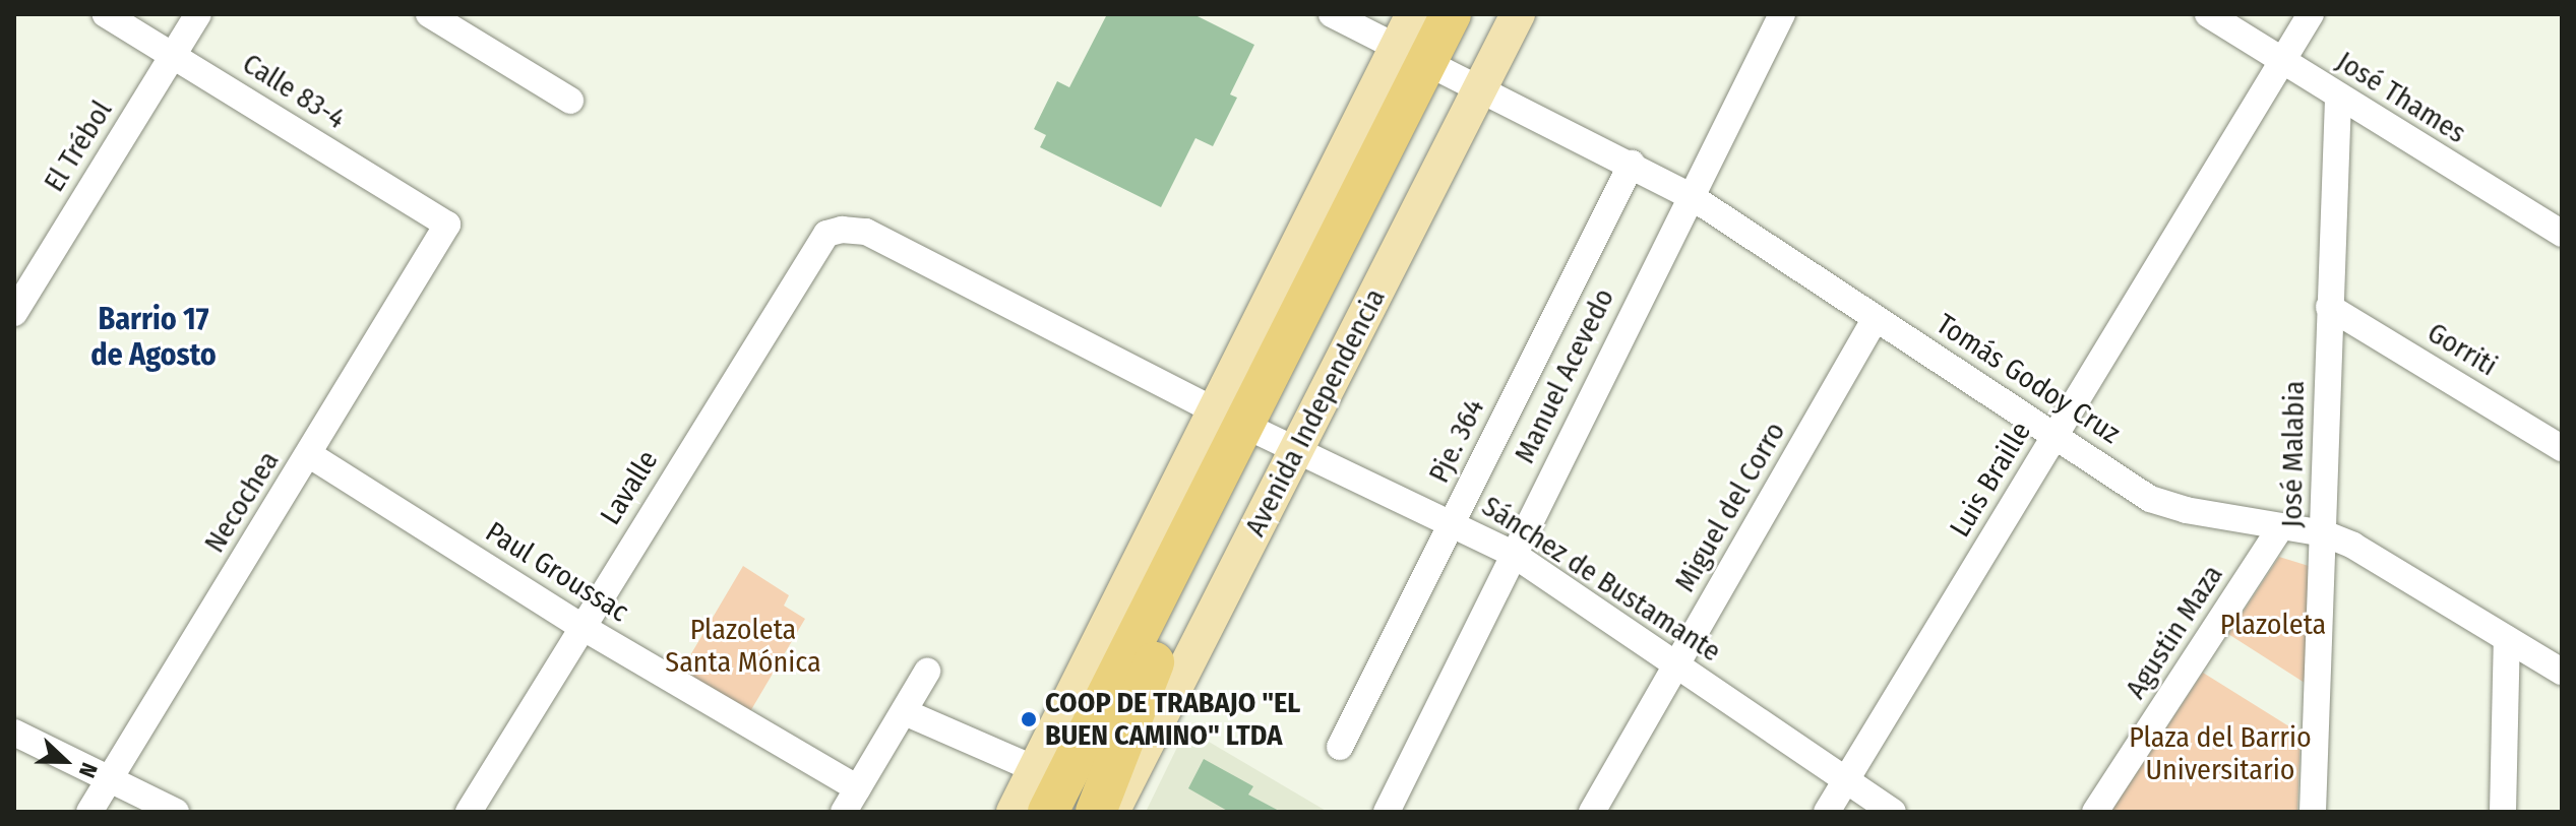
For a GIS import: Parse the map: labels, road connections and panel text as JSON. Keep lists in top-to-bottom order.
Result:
{
  "streets": {
    "highway": ["Avenida Independencia"],
    "street": [
      "Calle 83-4",
      "José Thames",
      "El Trébol",
      "Gorriti",
      "Manuel Acevedo",
      "Tomás Godoy Cruz",
      "Pje. 364",
      "José Malabia",
      "Luis Braille",
      "Lavalle",
      "Necochea",
      "Miguel del Corro",
      "Paul Groussac",
      "Sánchez de Bustamante",
      "Agustin Maza"
    ]
  },
  "crossings": [
    ["Calle 83-4", "El Trébol"],
    ["Calle 83-4", "Necochea"],
    ["José Thames", "José Malabia"],
    ["José Thames", "Luis Braille"],
    ["Gorriti", "José Malabia"],
    ["Manuel Acevedo", "Tomás Godoy Cruz"],
    ["Manuel Acevedo", "Sánchez de Bustamante"],
    ["Tomás Godoy Cruz", "Avenida Independencia"],
    ["Tomás Godoy Cruz", "Pje. 364"],
    ["Tomás Godoy Cruz", "José Malabia"],
    ["Tomás Godoy Cruz", "Luis Braille"],
    ["Tomás Godoy Cruz", "Miguel del Corro"],
    ["Tomás Godoy Cruz", "Agustin Maza"],
    ["Avenida Independencia", "Sánchez de Bustamante"],
    ["Pje. 364", "Sánchez de Bustamante"],
    ["Luis Braille", "Sánchez de Bustamante"],
    ["Lavalle", "Paul Groussac"],
    ["Lavalle", "Sánchez de Bustamante"],
    ["Necochea", "Paul Groussac"],
    ["Miguel del Corro", "Sánchez de Bustamante"]
  ],
  "districts": ["Barrio 17 de Agosto"],
  "parks": ["Plazoleta", "Plazoleta Santa Mónica", "Plaza del Barrio Universitario"],
  "places": ["COOP DE TRABAJO \"EL BUEN CAMINO\" LTDA"],
  "north": "right"
}
